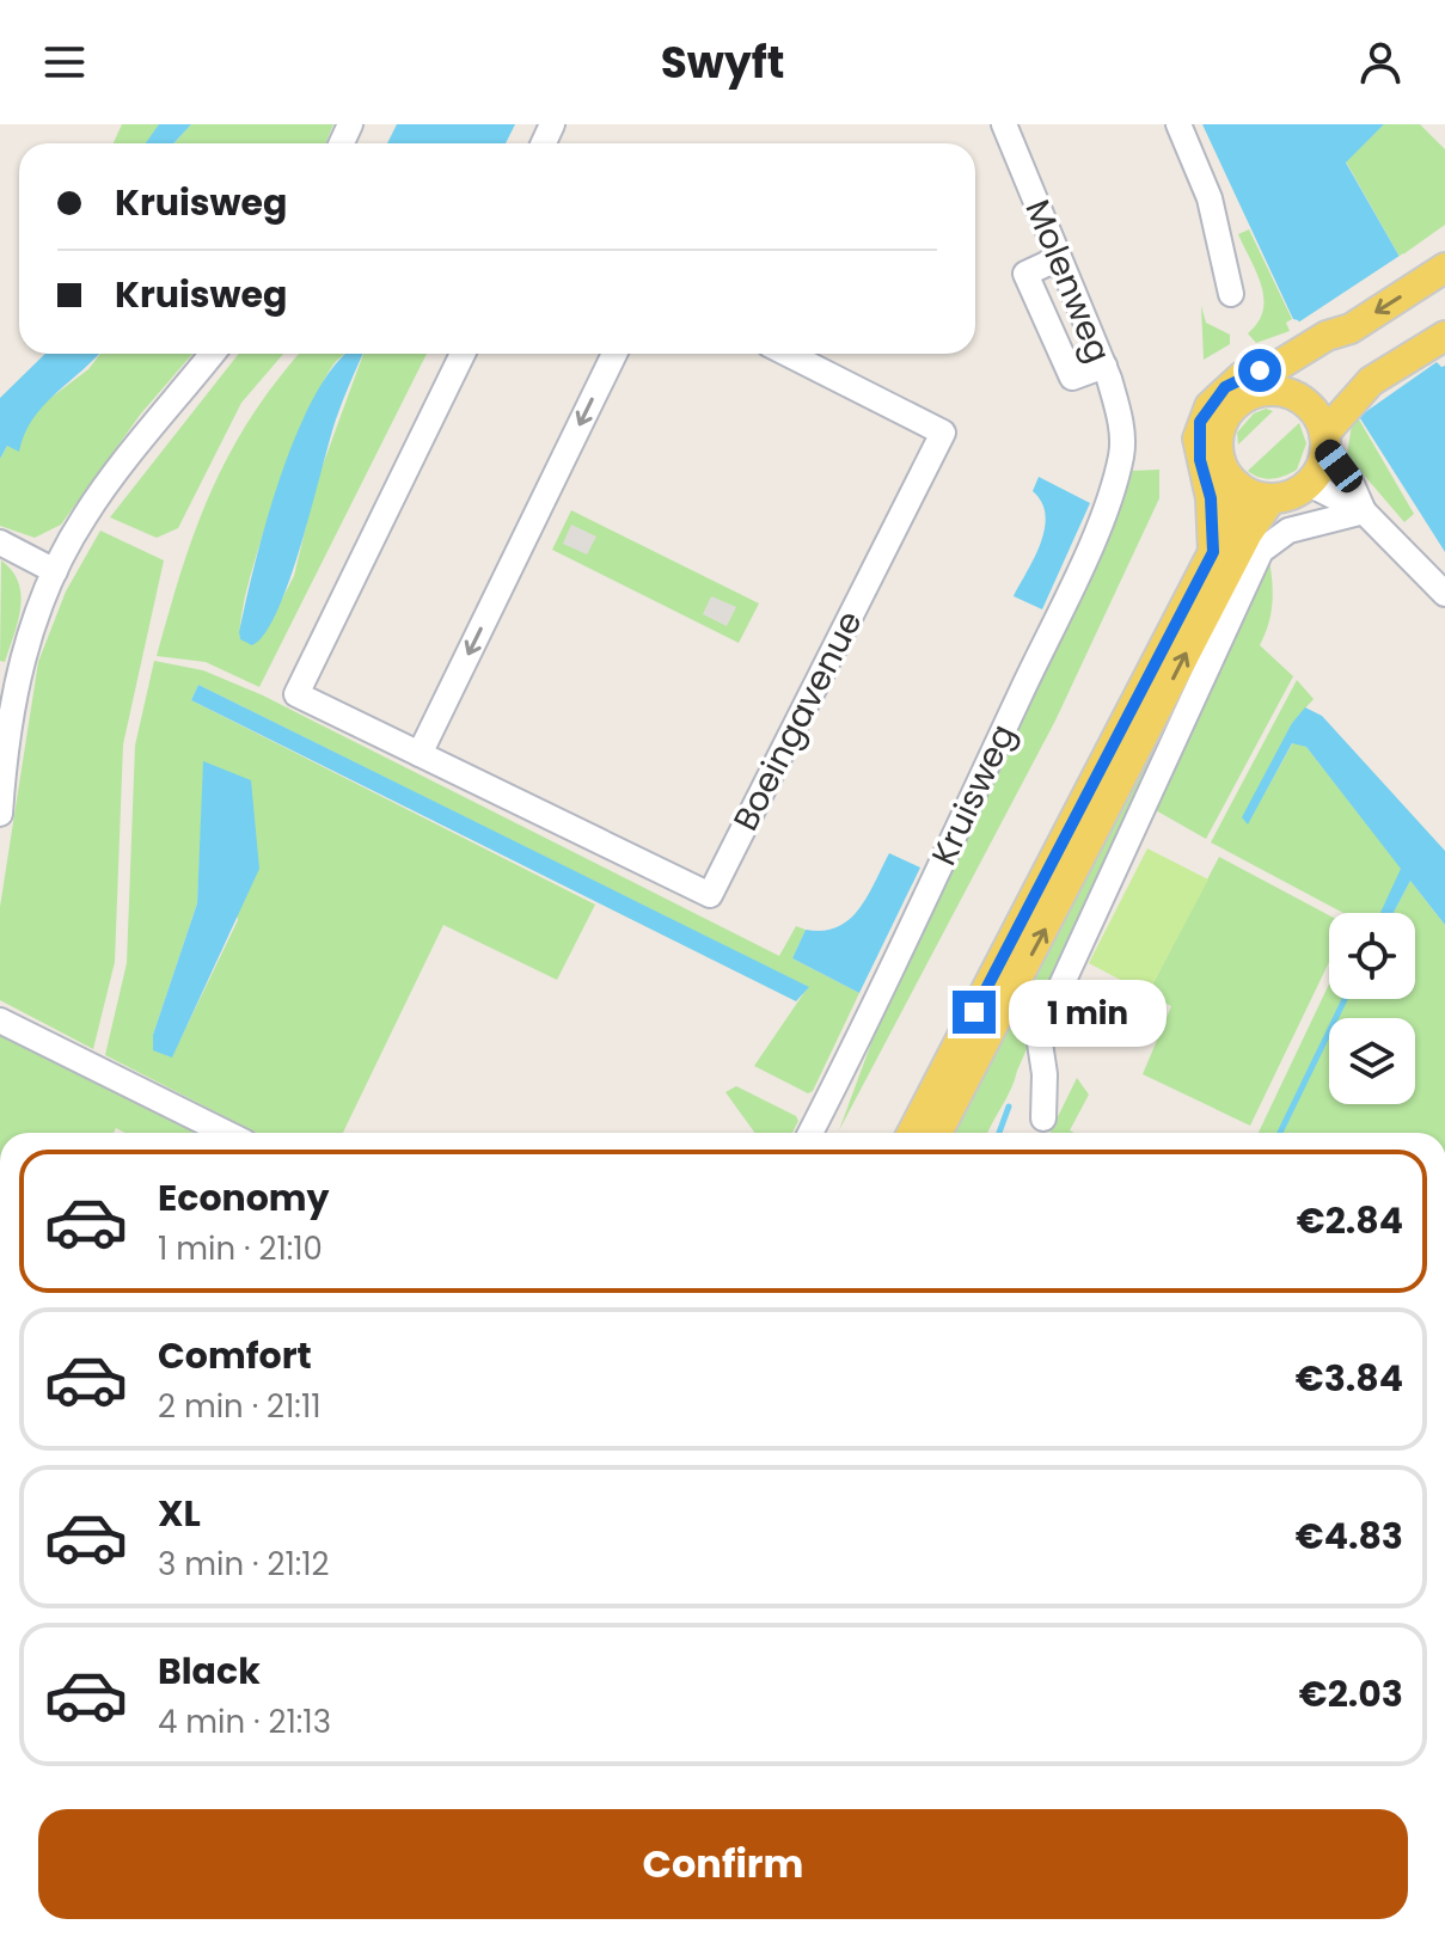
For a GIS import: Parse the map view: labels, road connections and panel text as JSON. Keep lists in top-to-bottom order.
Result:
{
  "streets": {
    "street": ["Molenweg", "Boeingavenue", "Kruisweg"]
  },
  "crossings": [
    ["Molenweg", "Kruisweg"]
  ],
  "page": {
    "header": "Swyft",
    "banner": ["Kruisweg", "Kruisweg"],
    "bubble": "1 min",
    "list": [
      {
        "name": "Economy",
        "note": "1 min · 21:10",
        "value": "€2.84"
      },
      {
        "name": "Comfort",
        "note": "2 min · 21:11",
        "value": "€3.84"
      },
      {
        "name": "XL",
        "note": "3 min · 21:12",
        "value": "€4.83"
      },
      {
        "name": "Black",
        "note": "4 min · 21:13",
        "value": "€2.03"
      }
    ],
    "buttons": "Confirm"
  }
}
